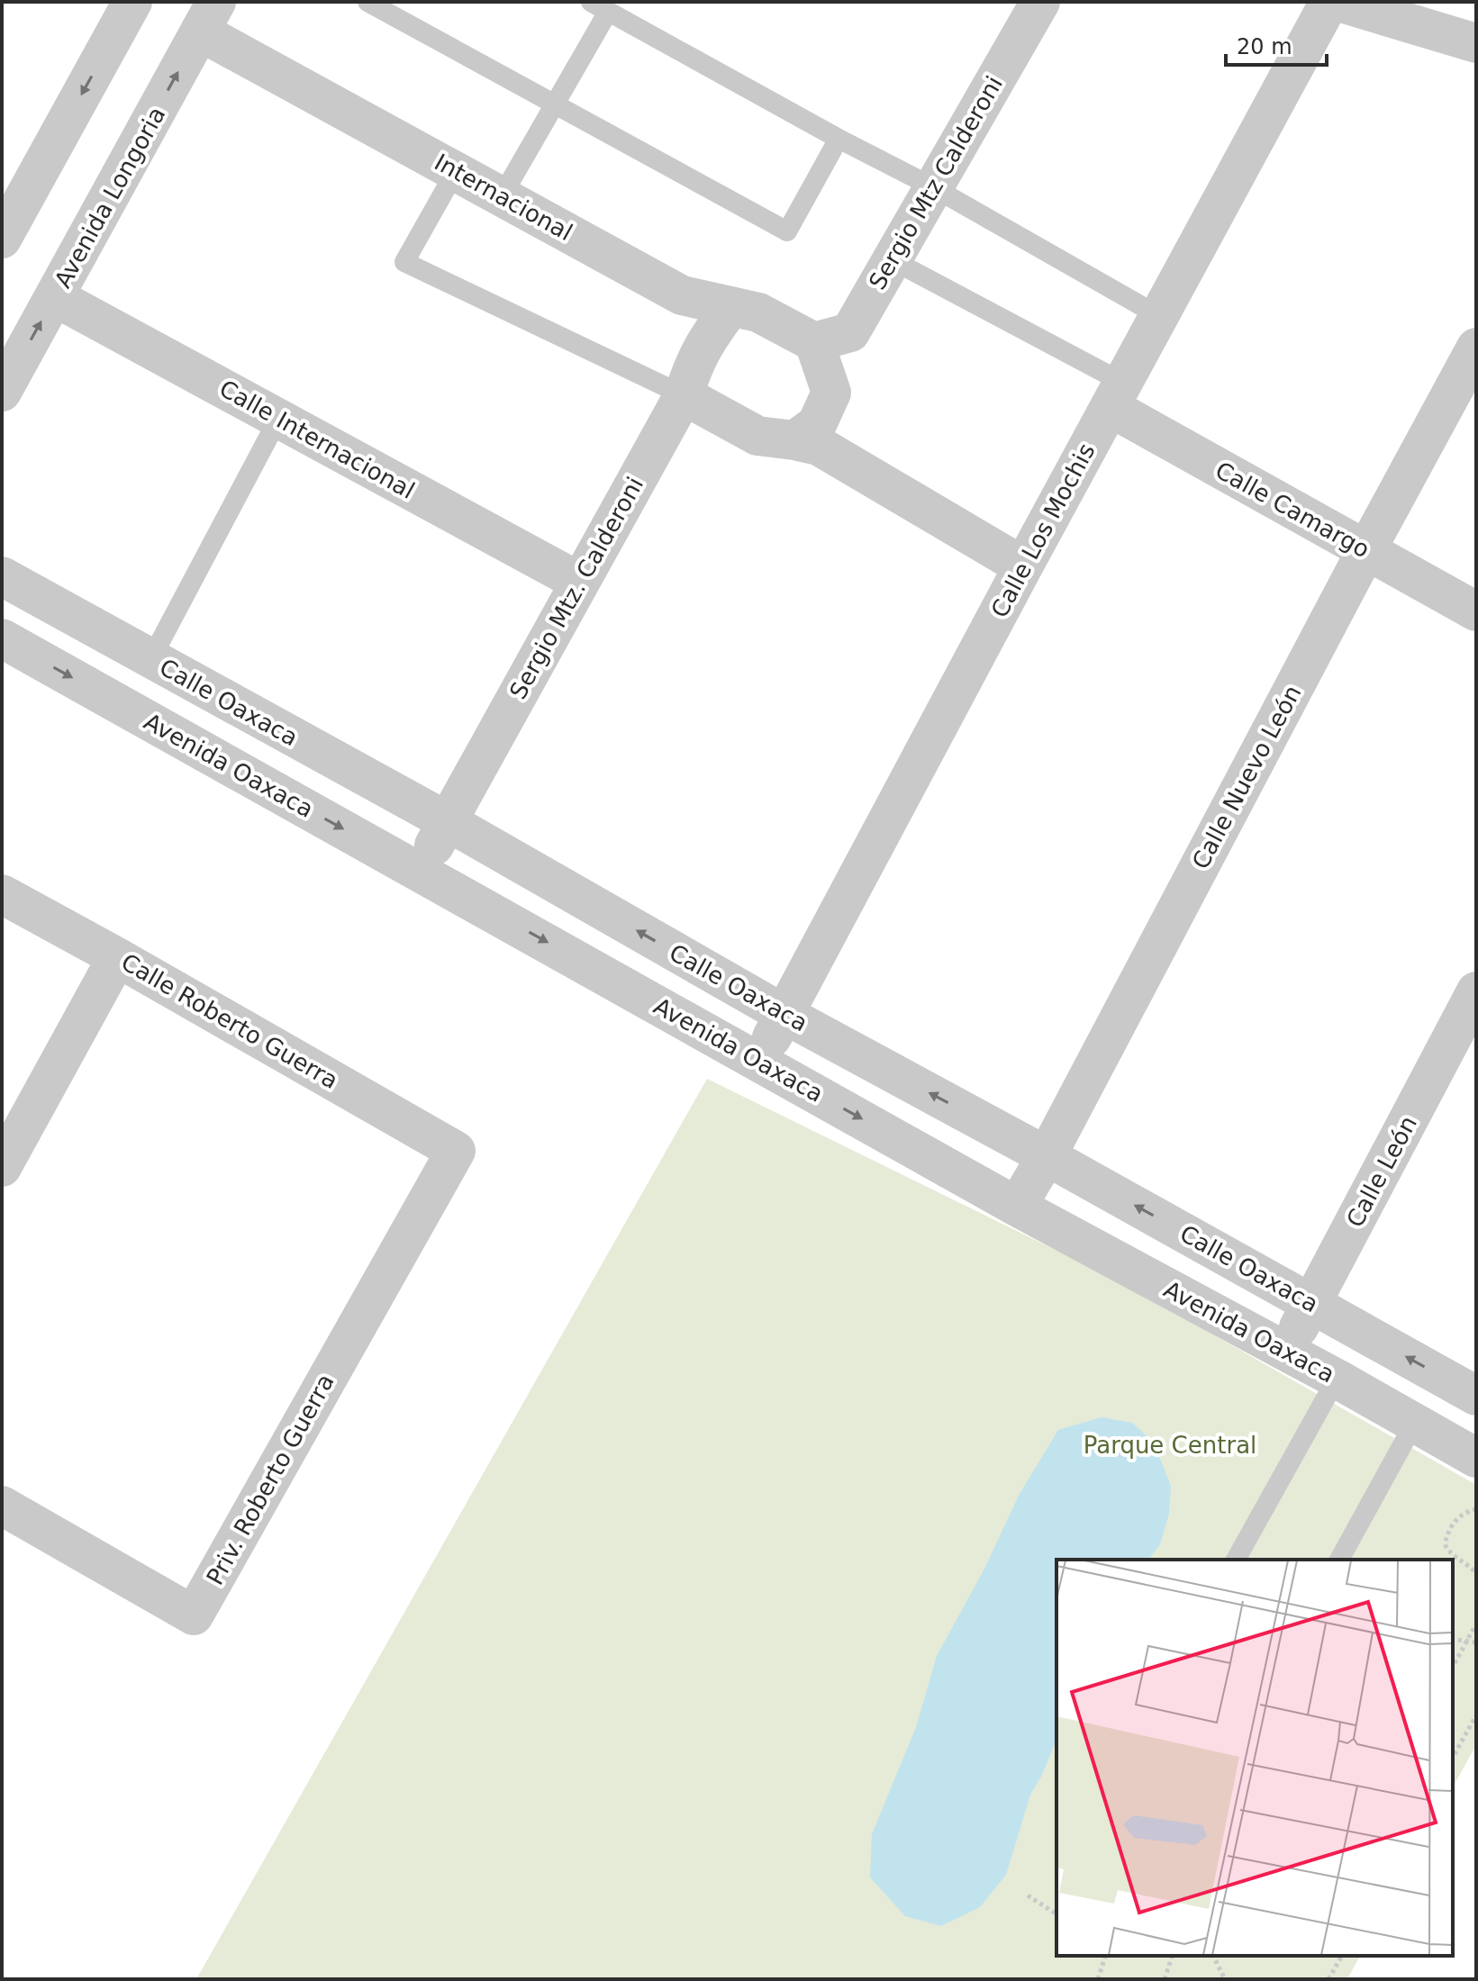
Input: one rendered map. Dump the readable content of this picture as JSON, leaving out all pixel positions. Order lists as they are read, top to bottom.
{
  "streets": {
    "street": [
      "Sergio Mtz Calderoni",
      "Avenida Longoria",
      "Internacional",
      "Calle Internacional",
      "Calle Camargo",
      "Calle Los Mochis",
      "Sergio Mtz. Calderoni",
      "Calle Oaxaca",
      "Avenida Oaxaca",
      "Calle Nuevo León",
      "Calle Roberto Guerra",
      "Calle León",
      "Priv. Roberto Guerra"
    ]
  },
  "crossings": [
    ["Sergio Mtz Calderoni", "Internacional"],
    ["Sergio Mtz Calderoni", "Sergio Mtz. Calderoni"],
    ["Avenida Longoria", "Internacional"],
    ["Avenida Longoria", "Calle Internacional"],
    ["Internacional", "Sergio Mtz. Calderoni"],
    ["Calle Internacional", "Sergio Mtz. Calderoni"],
    ["Calle Camargo", "Calle Los Mochis"],
    ["Calle Camargo", "Calle Nuevo León"],
    ["Calle Los Mochis", "Calle Oaxaca"],
    ["Calle Los Mochis", "Avenida Oaxaca"],
    ["Sergio Mtz. Calderoni", "Calle Oaxaca"],
    ["Sergio Mtz. Calderoni", "Avenida Oaxaca"],
    ["Calle Oaxaca", "Calle Nuevo León"],
    ["Calle Oaxaca", "Calle León"],
    ["Avenida Oaxaca", "Calle Nuevo León"],
    ["Avenida Oaxaca", "Calle León"],
    ["Calle Roberto Guerra", "Priv. Roberto Guerra"]
  ],
  "one_way": ["Calle Oaxaca", "Avenida Oaxaca"],
  "parks": ["Parque Central"],
  "scale_bar": "20 m"
}
